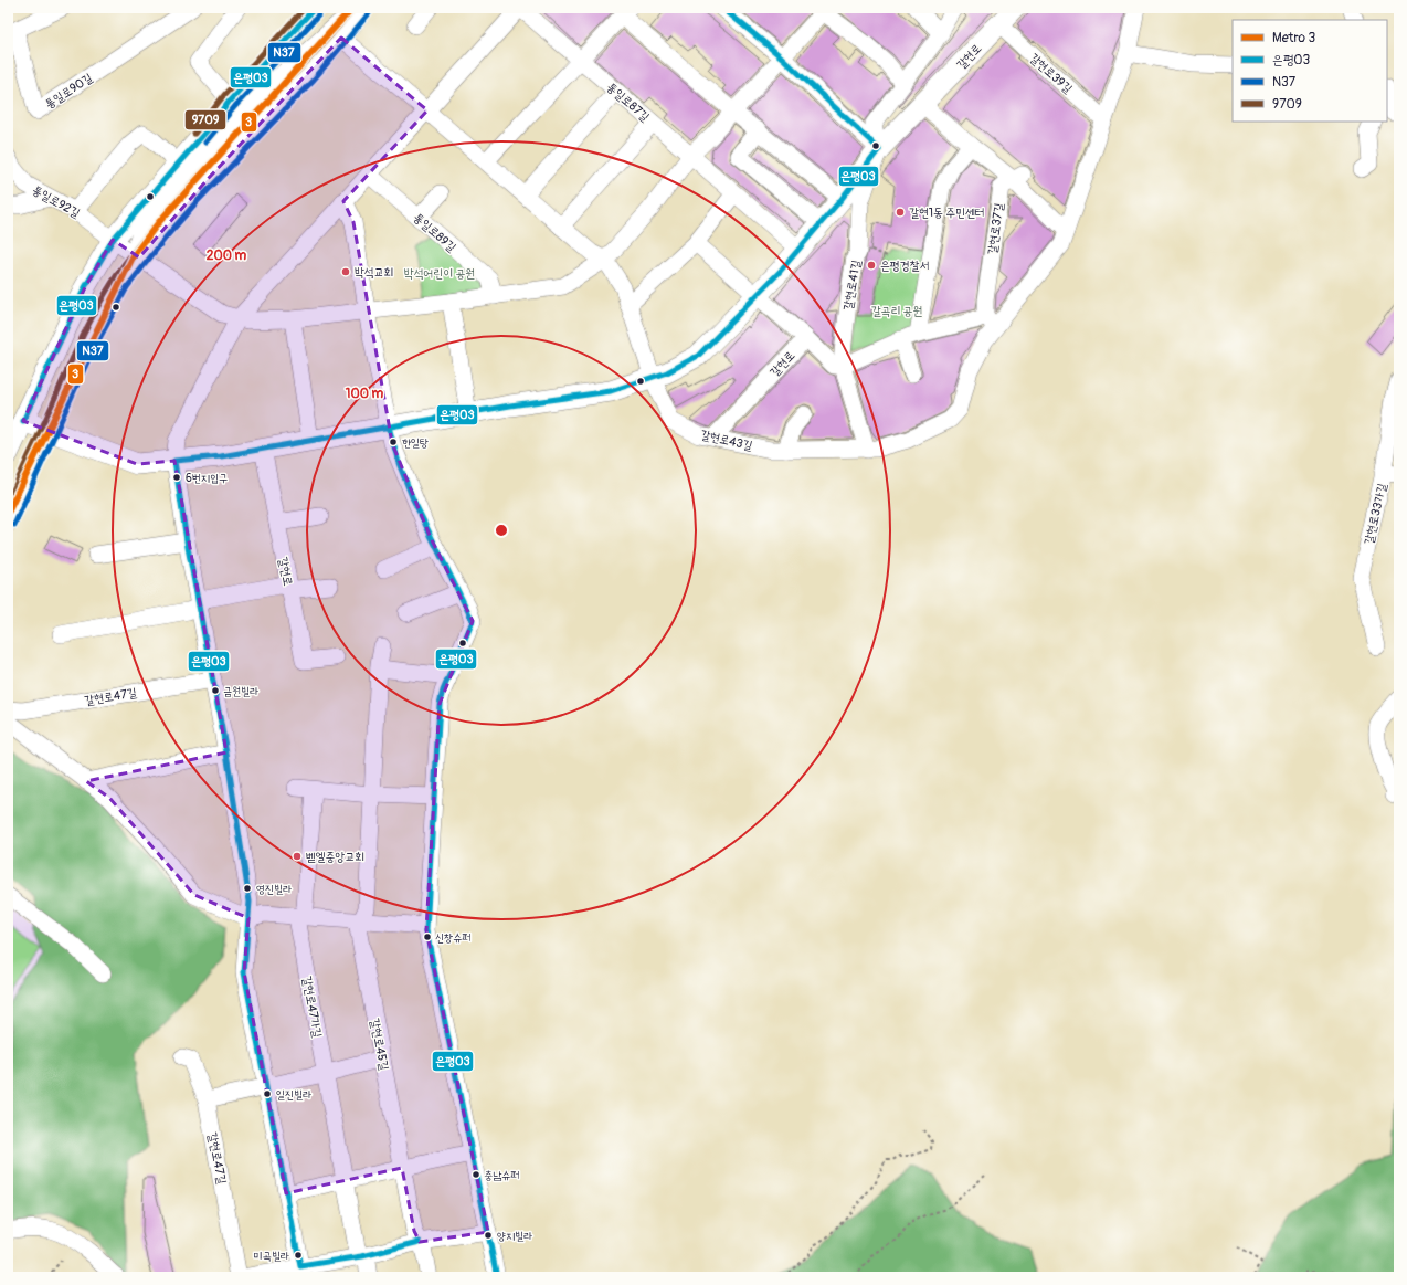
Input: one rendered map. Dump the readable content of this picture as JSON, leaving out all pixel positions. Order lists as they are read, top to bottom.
{
  "streets": {
    "main road": ["갈현로"],
    "street": [
      "갈현로39길",
      "통일로90길",
      "통일로87길",
      "통일로92길",
      "갈현로37길",
      "통일로89길",
      "갈현로41길",
      "갈현로43길",
      "갈현로33가길",
      "갈현로47길",
      "갈현로47가길",
      "갈현로45길"
    ]
  },
  "crossings": [
    ["갈현로", "갈현로39길"],
    ["갈현로", "갈현로41길"],
    ["갈현로", "갈현로43길"],
    ["갈현로41길", "갈현로43길"]
  ],
  "parks": ["박석어린이 공원", "갈곡리 공원"],
  "places": [
    "갈현1동 주민센터",
    "은평경찰서",
    "박석교회",
    "한일탕",
    "6번지입구",
    "금원빌라",
    "벧엘중앙교회",
    "영진빌라",
    "신창슈퍼",
    "일진빌라",
    "충남슈퍼",
    "양지빌라",
    "미곡빌라"
  ],
  "lines": [
    "metro line 3",
    "transit line 은평03",
    "transit line 9709",
    "transit line N37"
  ],
  "legend": [
    "Metro 3",
    "은평03",
    "N37",
    "9709"
  ],
  "rings": ["200 m", "100 m"]
}
